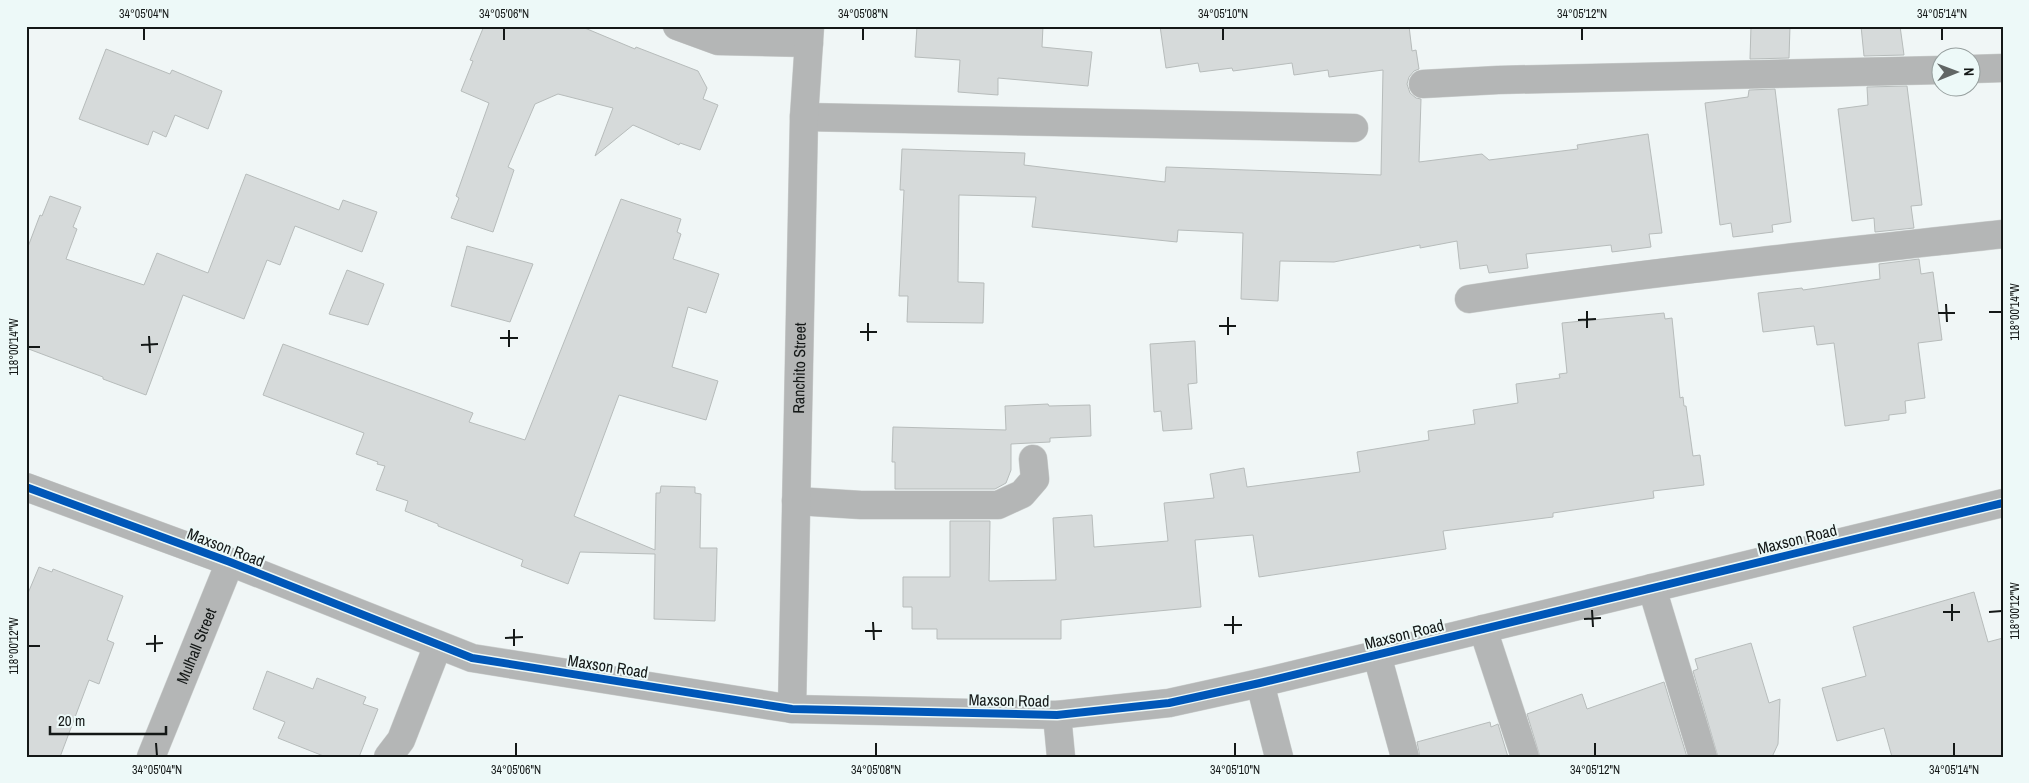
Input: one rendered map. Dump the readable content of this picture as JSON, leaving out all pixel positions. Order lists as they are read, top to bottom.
{
  "streets": {
    "street": ["Ranchito Street", "Maxson Road", "Mulhall Street"]
  },
  "crossings": [
    ["Ranchito Street", "Maxson Road"],
    ["Maxson Road", "Mulhall Street"]
  ],
  "scale_bar": "20 m",
  "north": "right",
  "coordinates": [
    "34°05'04\"N",
    "34°05'06\"N",
    "34°05'08\"N",
    "34°05'10\"N",
    "34°05'12\"N",
    "34°05'14\"N",
    "118°00'14\"W",
    "118°00'12\"W"
  ]
}
